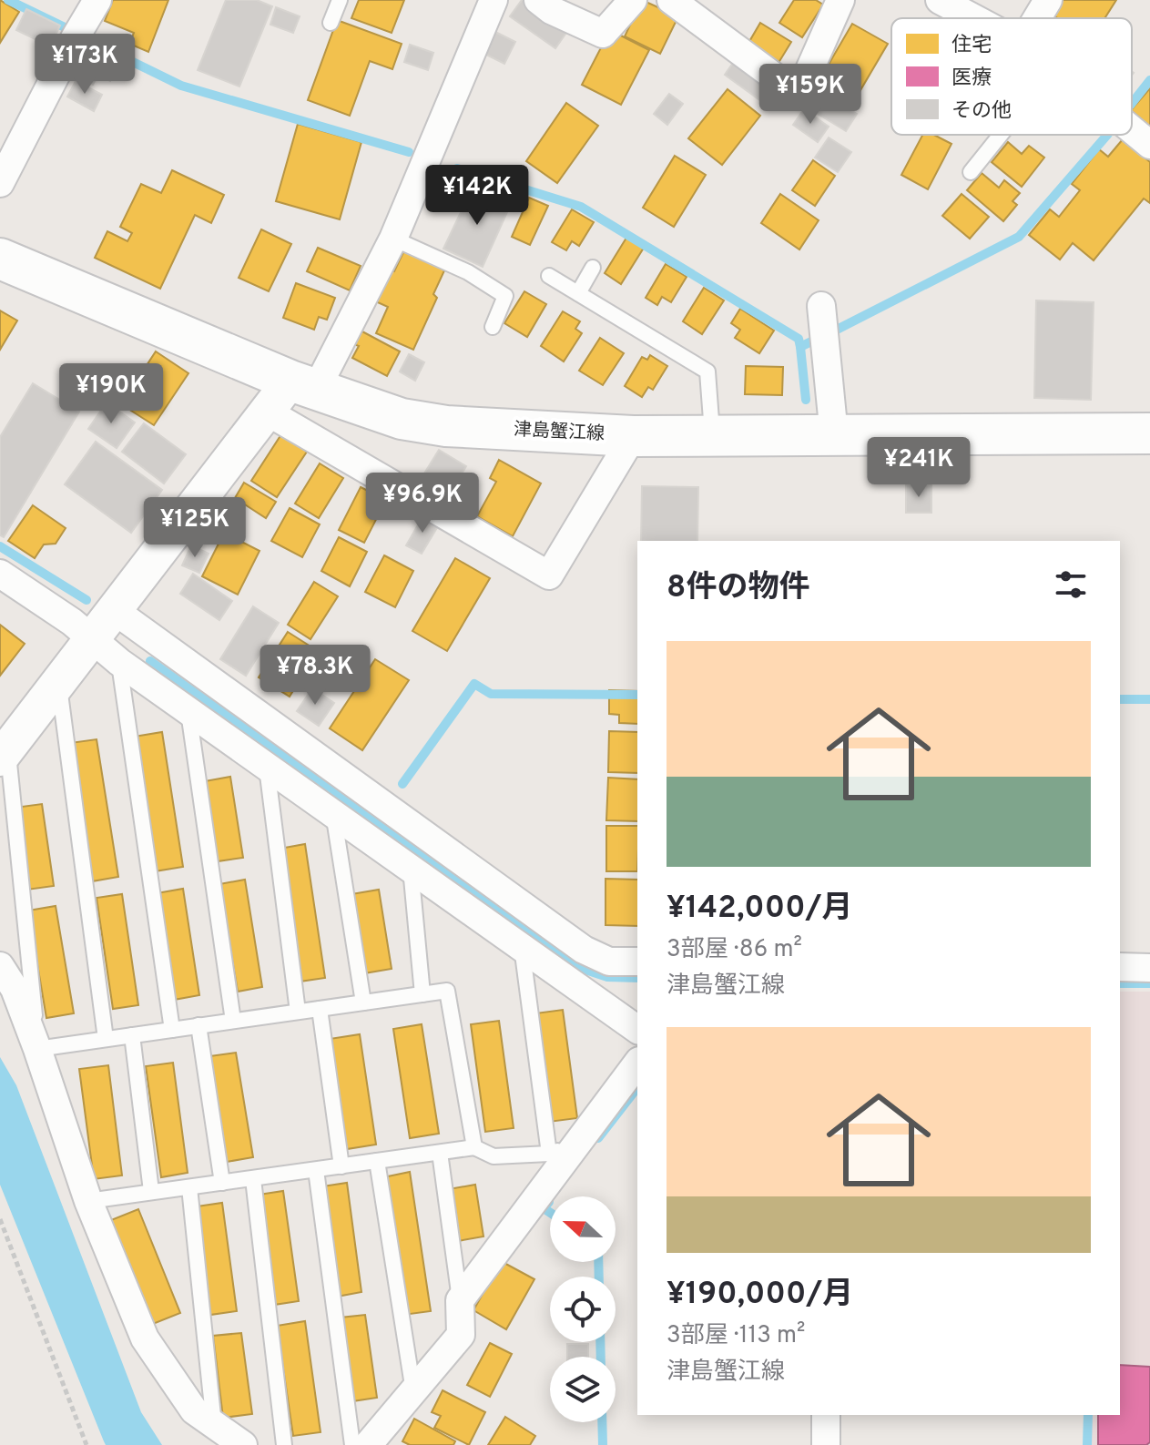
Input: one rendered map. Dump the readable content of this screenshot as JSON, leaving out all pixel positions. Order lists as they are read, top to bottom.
{
  "streets": {
    "main road": ["津島蟹江線"]
  },
  "legend": ["住宅", "医療", "その他"],
  "north": "left",
  "page": {
    "price": [
      "¥173K",
      "¥159K",
      "¥142K",
      "¥190K",
      "¥241K",
      "¥96.9K",
      "¥125K",
      "¥78.3K"
    ],
    "heading": "8件の物件",
    "list": [
      {
        "name": "¥142,000/月",
        "note": "3部屋 · 86 m² · 津島蟹江線"
      },
      {
        "name": "¥190,000/月",
        "note": "3部屋 · 113 m² · 津島蟹江線"
      }
    ]
  }
}
